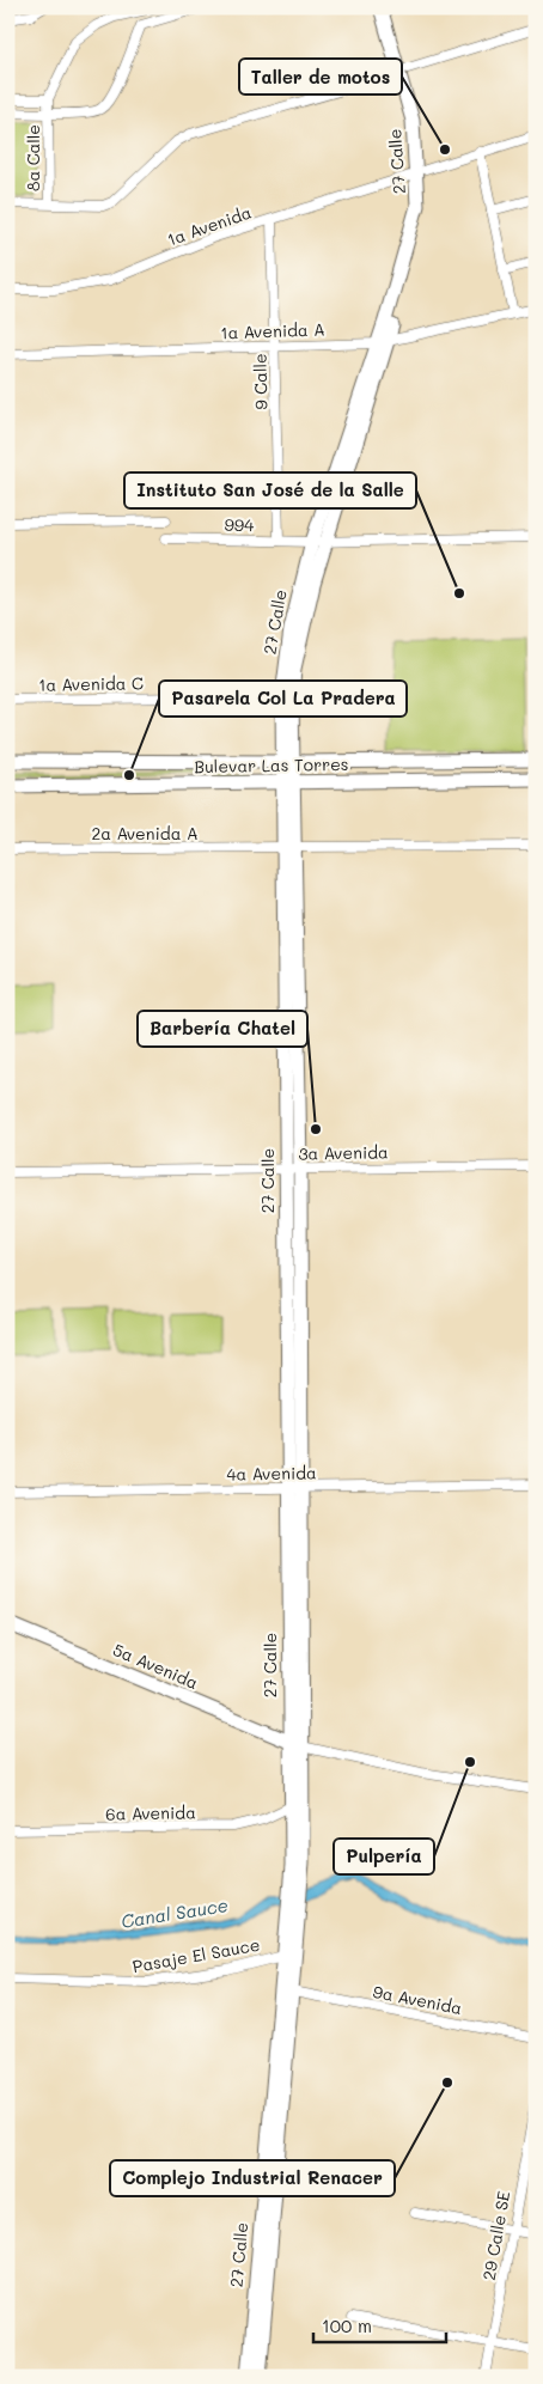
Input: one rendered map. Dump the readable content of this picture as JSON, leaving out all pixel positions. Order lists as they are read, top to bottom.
{
  "streets": {
    "main road": ["27 Calle", "Bulevar Las Torres", "5a Avenida"],
    "street": [
      "8a Calle",
      "1a Avenida",
      "1a Avenida A",
      "9 Calle",
      "994",
      "1a Avenida C",
      "2a Avenida A",
      "3a Avenida",
      "4a Avenida",
      "6a Avenida",
      "Pasaje El Sauce",
      "9a Avenida",
      "29 Calle SE"
    ]
  },
  "crossings": [
    ["27 Calle", "1a Avenida"],
    ["27 Calle", "1a Avenida A"],
    ["27 Calle", "994"],
    ["27 Calle", "1a Avenida C"],
    ["27 Calle", "Bulevar Las Torres"],
    ["27 Calle", "2a Avenida A"],
    ["27 Calle", "3a Avenida"],
    ["27 Calle", "4a Avenida"],
    ["27 Calle", "5a Avenida"],
    ["27 Calle", "6a Avenida"],
    ["27 Calle", "Pasaje El Sauce"],
    ["27 Calle", "9a Avenida"],
    ["1a Avenida", "9 Calle"],
    ["1a Avenida A", "9 Calle"],
    ["9 Calle", "994"]
  ],
  "water": ["Canal Sauce"],
  "places": [
    "Taller de motos",
    "Instituto San José de la Salle",
    "Pasarela Col La Pradera",
    "Barbería Chatel",
    "Pulpería",
    "Complejo Industrial Renacer"
  ],
  "scale_bar": "100 m"
}
